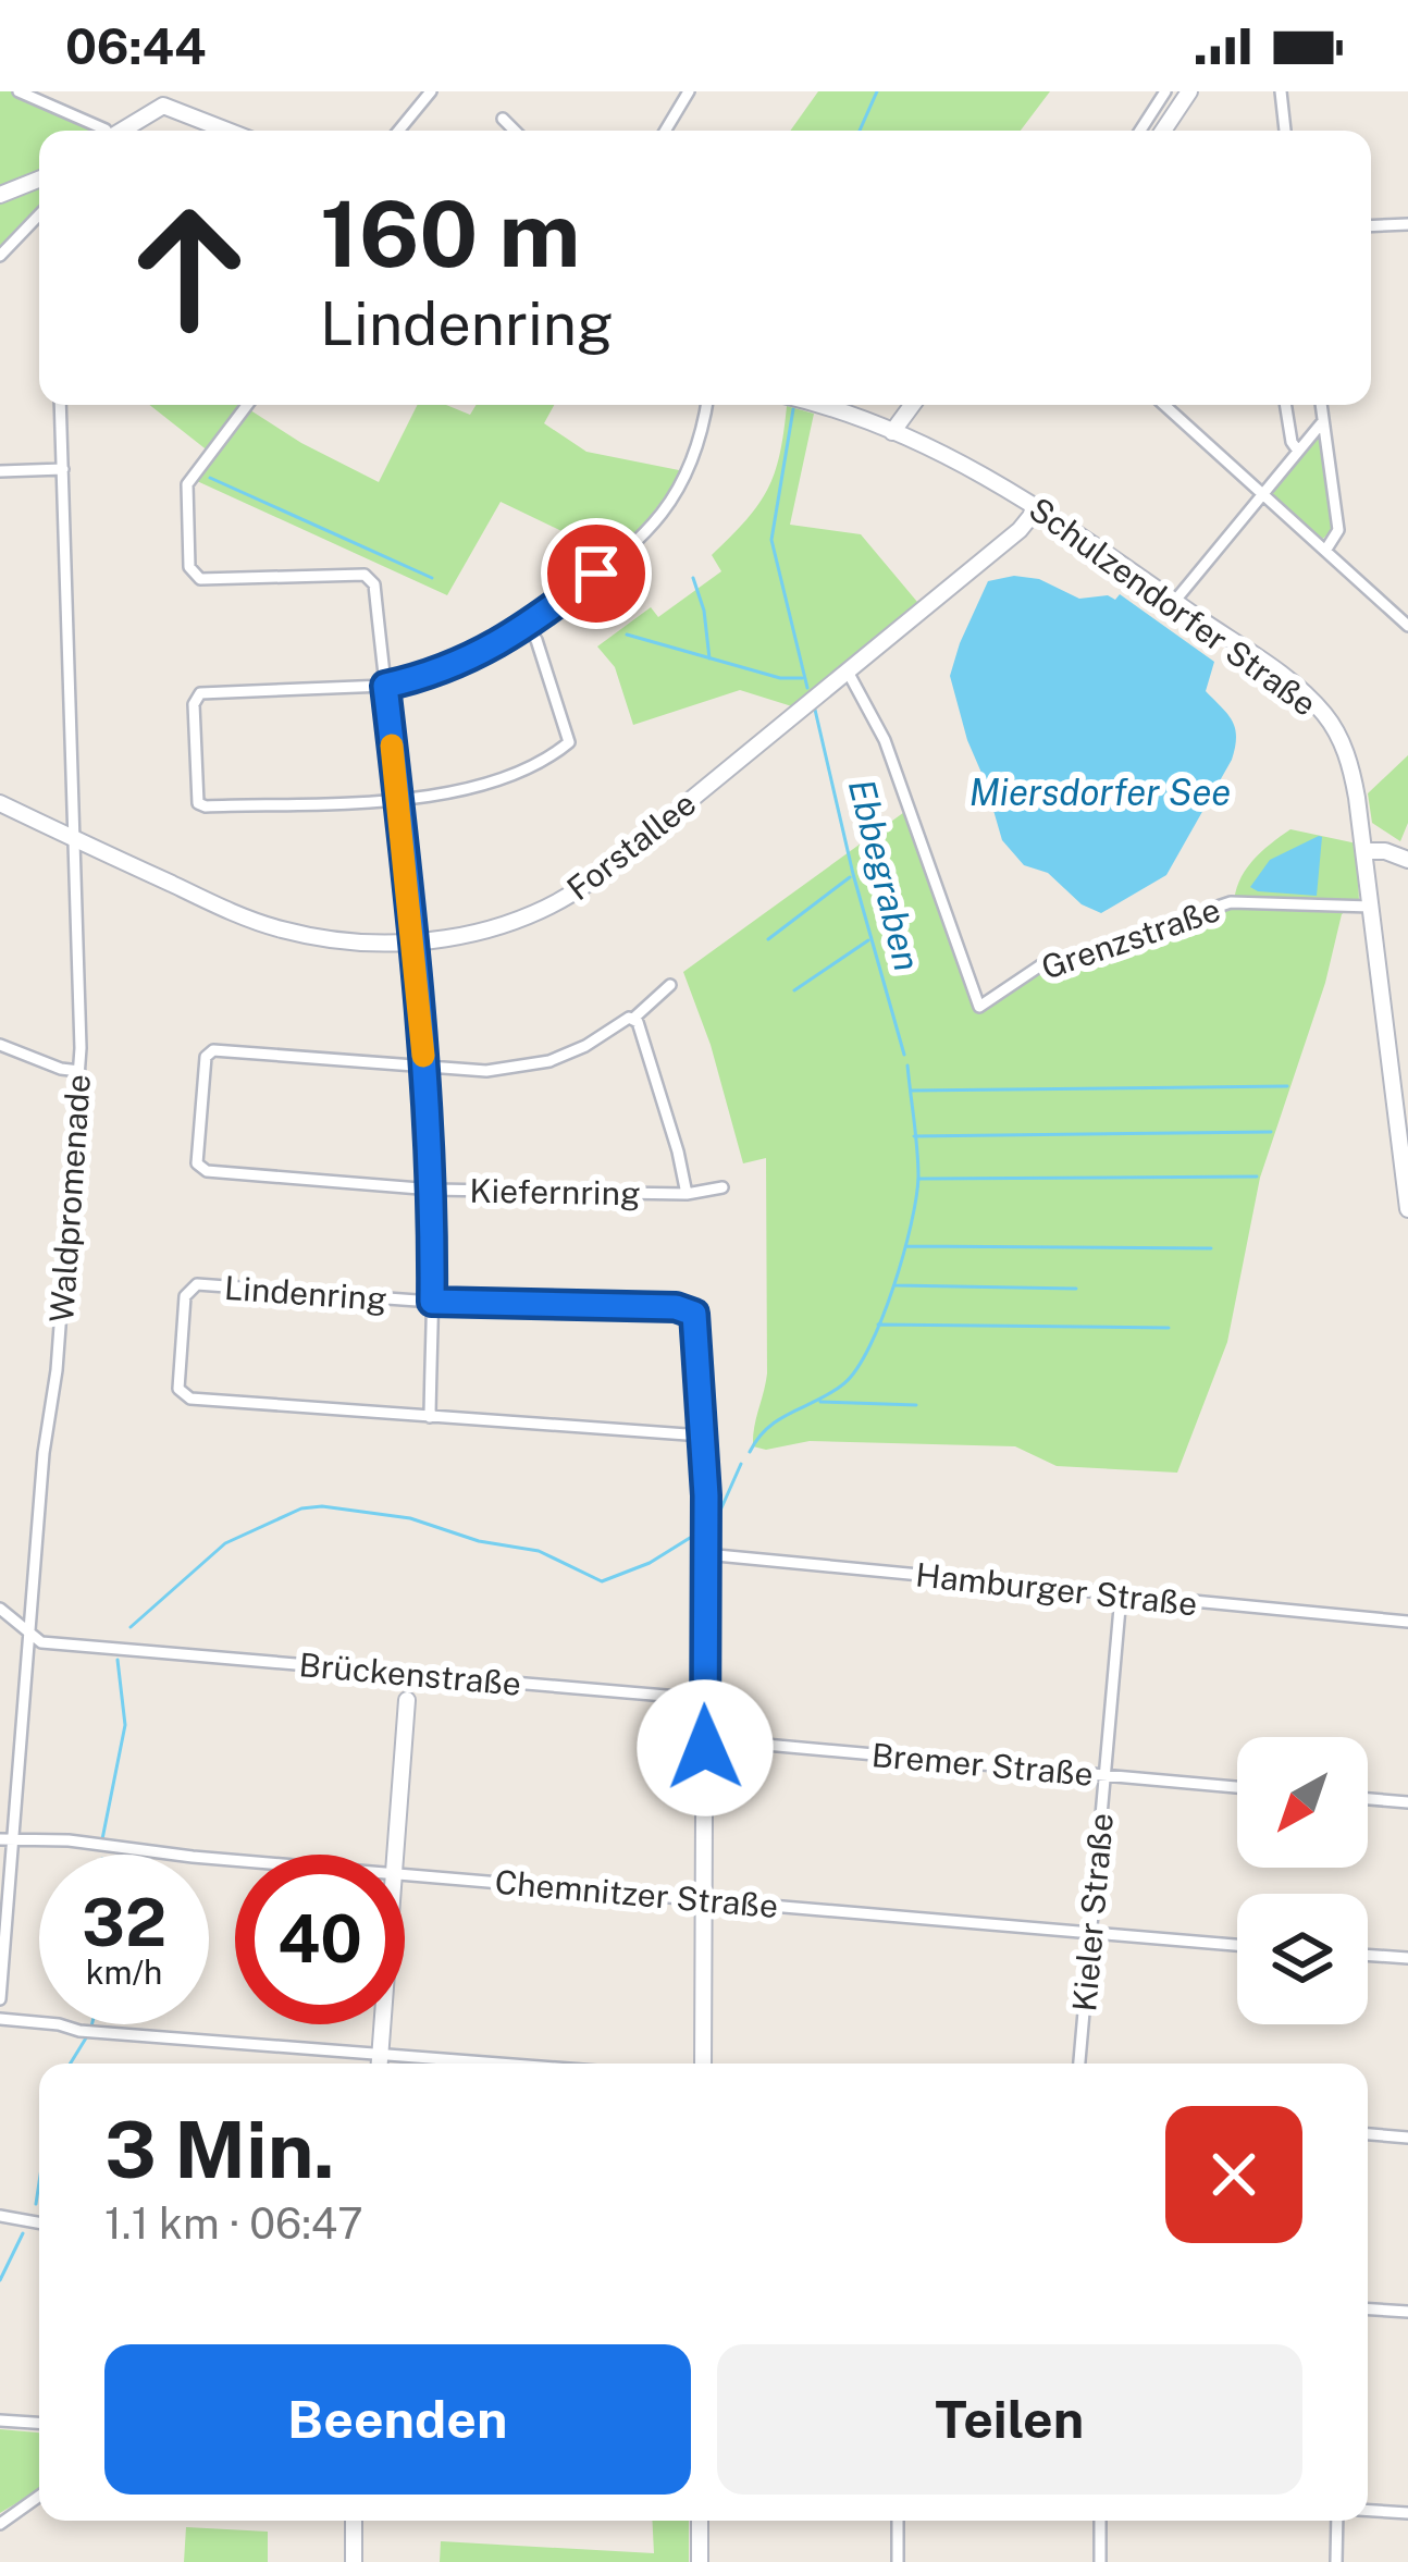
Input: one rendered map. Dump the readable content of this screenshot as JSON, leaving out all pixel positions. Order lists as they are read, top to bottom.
{
  "streets": {
    "street": [
      "Schulzendorfer Straße",
      "Forstallee",
      "Grenzstraße",
      "Kiefernring",
      "Waldpromenade",
      "Lindenring",
      "Hamburger Straße",
      "Brückenstraße",
      "Bremer Straße",
      "Chemnitzer Straße",
      "Kieler Straße"
    ]
  },
  "crossings": [
    ["Schulzendorfer Straße", "Forstallee"],
    ["Schulzendorfer Straße", "Grenzstraße"],
    ["Forstallee", "Grenzstraße"],
    ["Forstallee", "Waldpromenade"],
    ["Waldpromenade", "Brückenstraße"],
    ["Waldpromenade", "Chemnitzer Straße"],
    ["Lindenring", "Hamburger Straße"],
    ["Hamburger Straße", "Kieler Straße"],
    ["Bremer Straße", "Kieler Straße"],
    ["Chemnitzer Straße", "Kieler Straße"]
  ],
  "water": ["Miersdorfer See", "Ebbegraben"],
  "north": "bottom left",
  "page": {
    "status": "06:44",
    "turn": ["160 m", "Lindenring"],
    "speed": "32 km/h",
    "limit": "40",
    "heading": ["3 Min.", "1.1 km · 06:47"],
    "buttons": ["Beenden", "Teilen"]
  }
}
